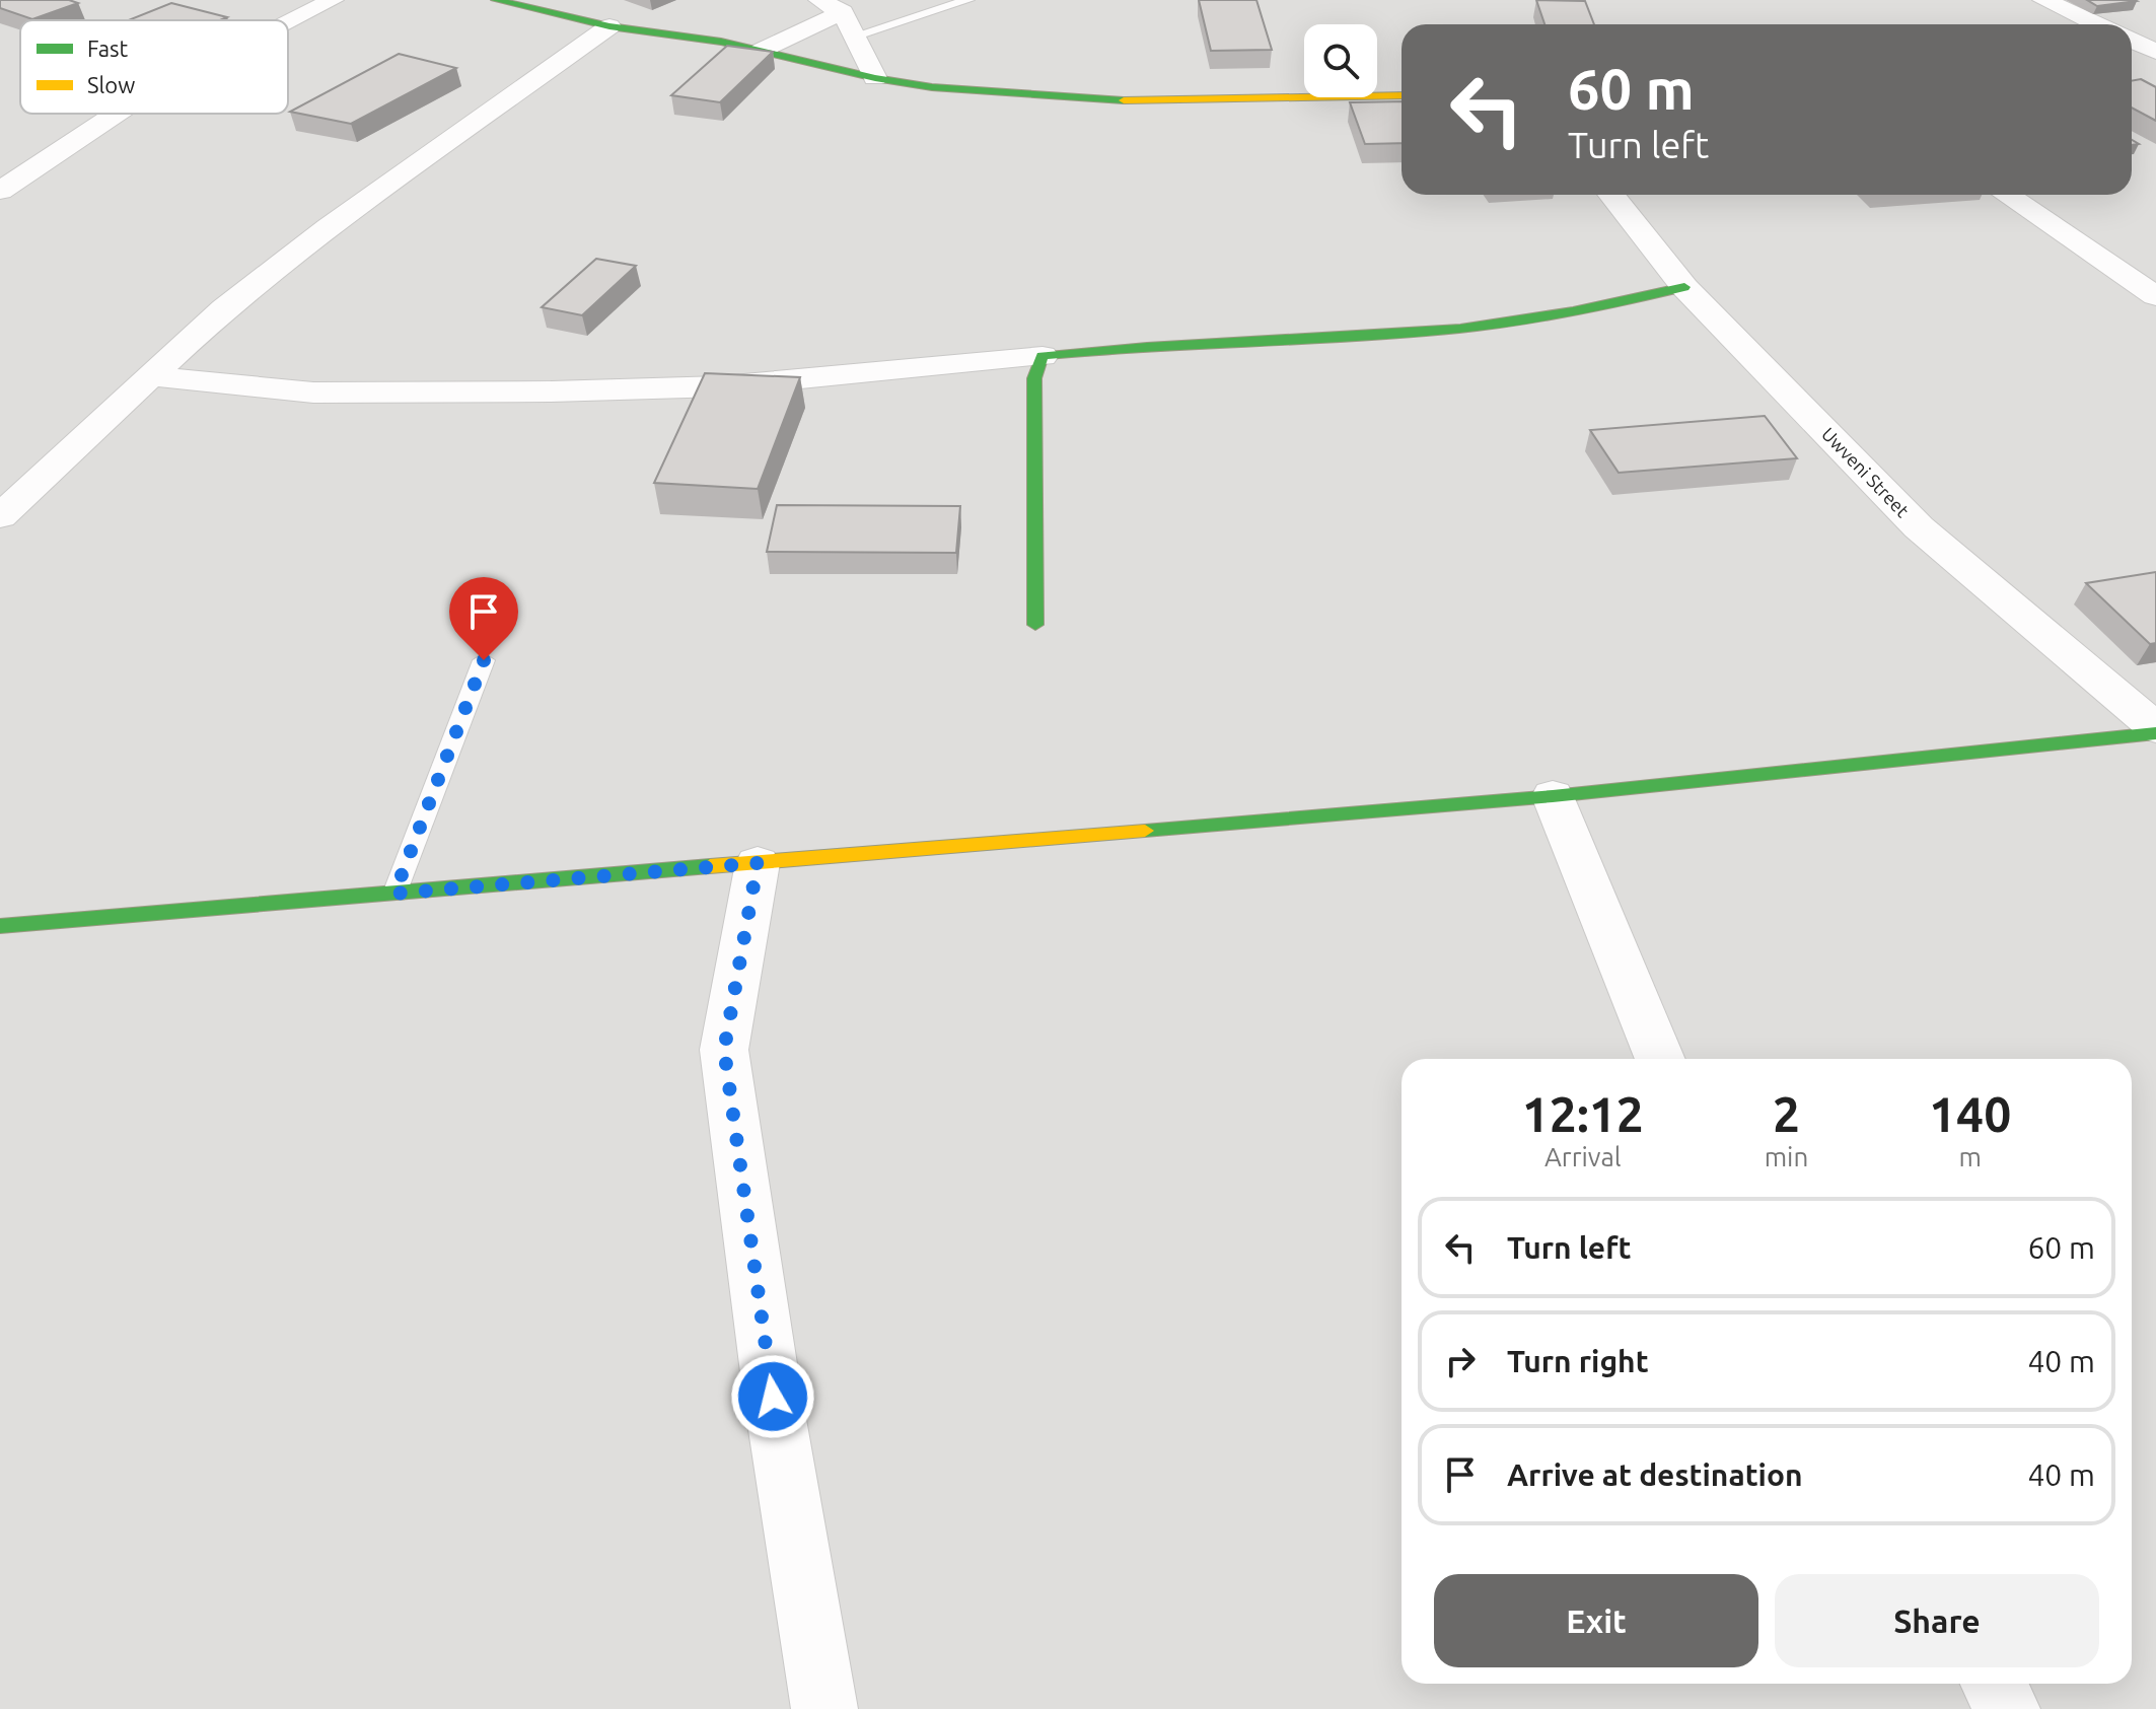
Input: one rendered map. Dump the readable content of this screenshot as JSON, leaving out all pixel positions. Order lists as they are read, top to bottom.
{
  "streets": {
    "street": ["Uwveni Street"]
  },
  "legend": ["Fast", "Slow"],
  "page": {
    "turn": ["60 m", "Turn left"],
    "eta": [
      "12:12",
      "Arrival",
      "2",
      "min",
      "140",
      "m"
    ],
    "list": [
      {
        "name": "Turn left",
        "value": "60 m"
      },
      {
        "name": "Turn right",
        "value": "40 m"
      },
      {
        "name": "Arrive at destination",
        "value": "40 m"
      }
    ],
    "buttons": ["Exit", "Share"]
  }
}
